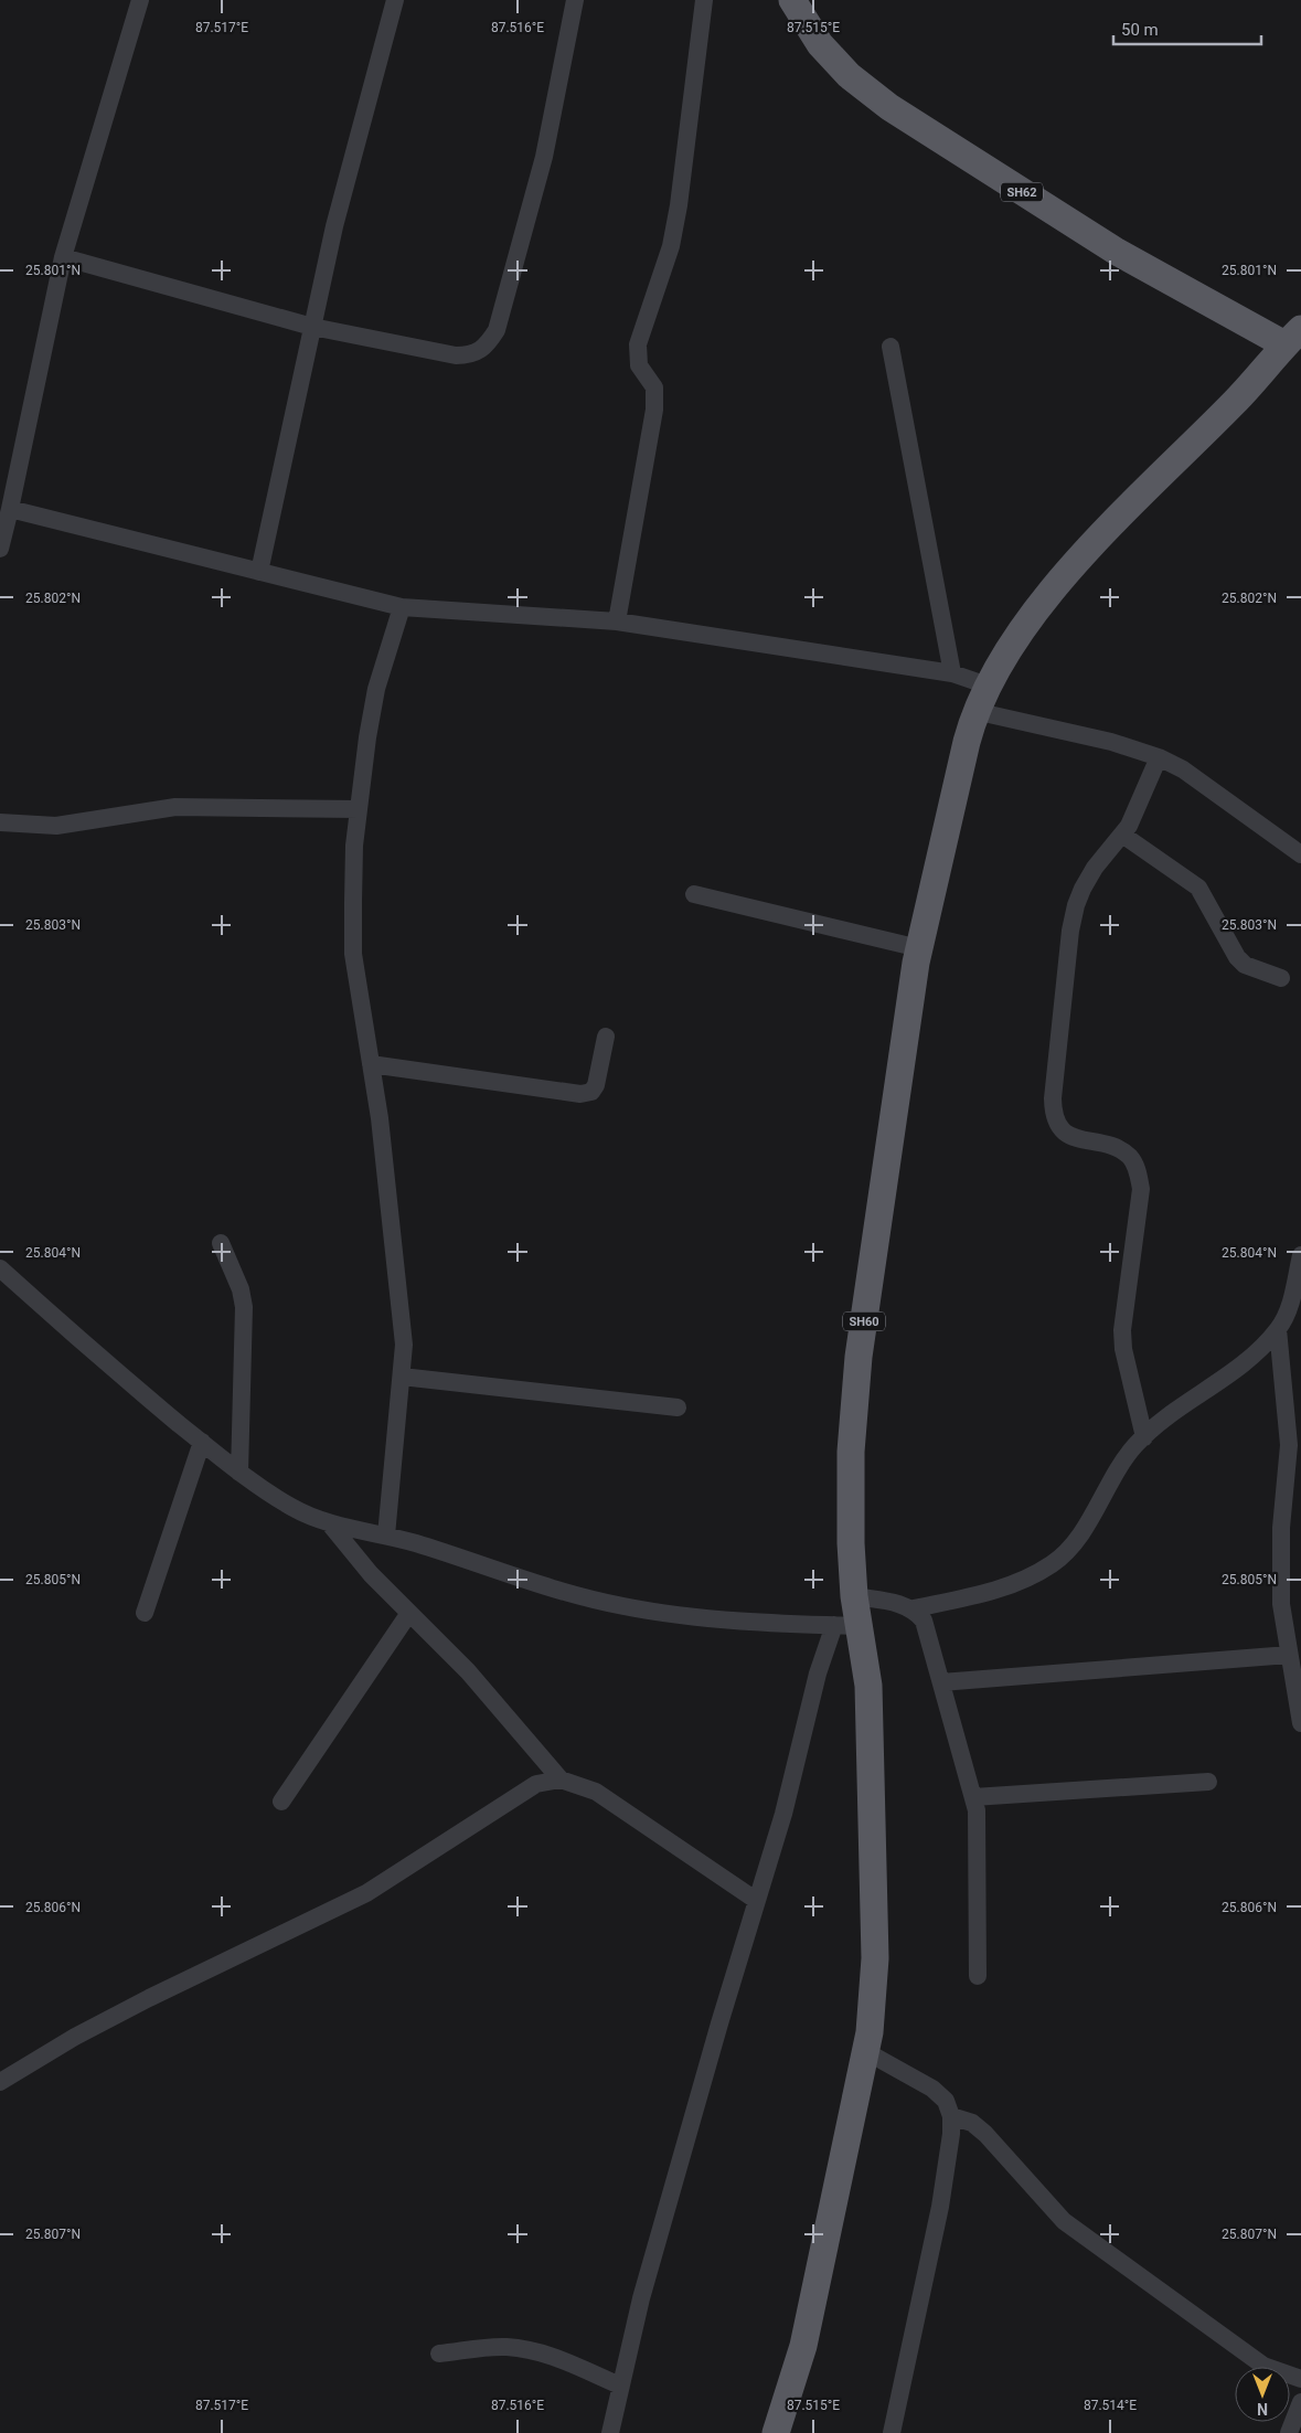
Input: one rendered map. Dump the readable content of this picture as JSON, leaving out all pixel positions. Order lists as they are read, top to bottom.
{
  "streets": {
    "main road": ["SH62", "SH60"]
  },
  "crossings": [
    ["SH62", "SH60"]
  ],
  "scale_bar": "50 m",
  "north": "bottom",
  "coordinates": [
    "87.517°E",
    "87.516°E",
    "87.515°E",
    "25.801°N",
    "25.802°N",
    "25.803°N",
    "25.804°N",
    "25.805°N",
    "25.806°N",
    "25.807°N",
    "87.514°E"
  ]
}
